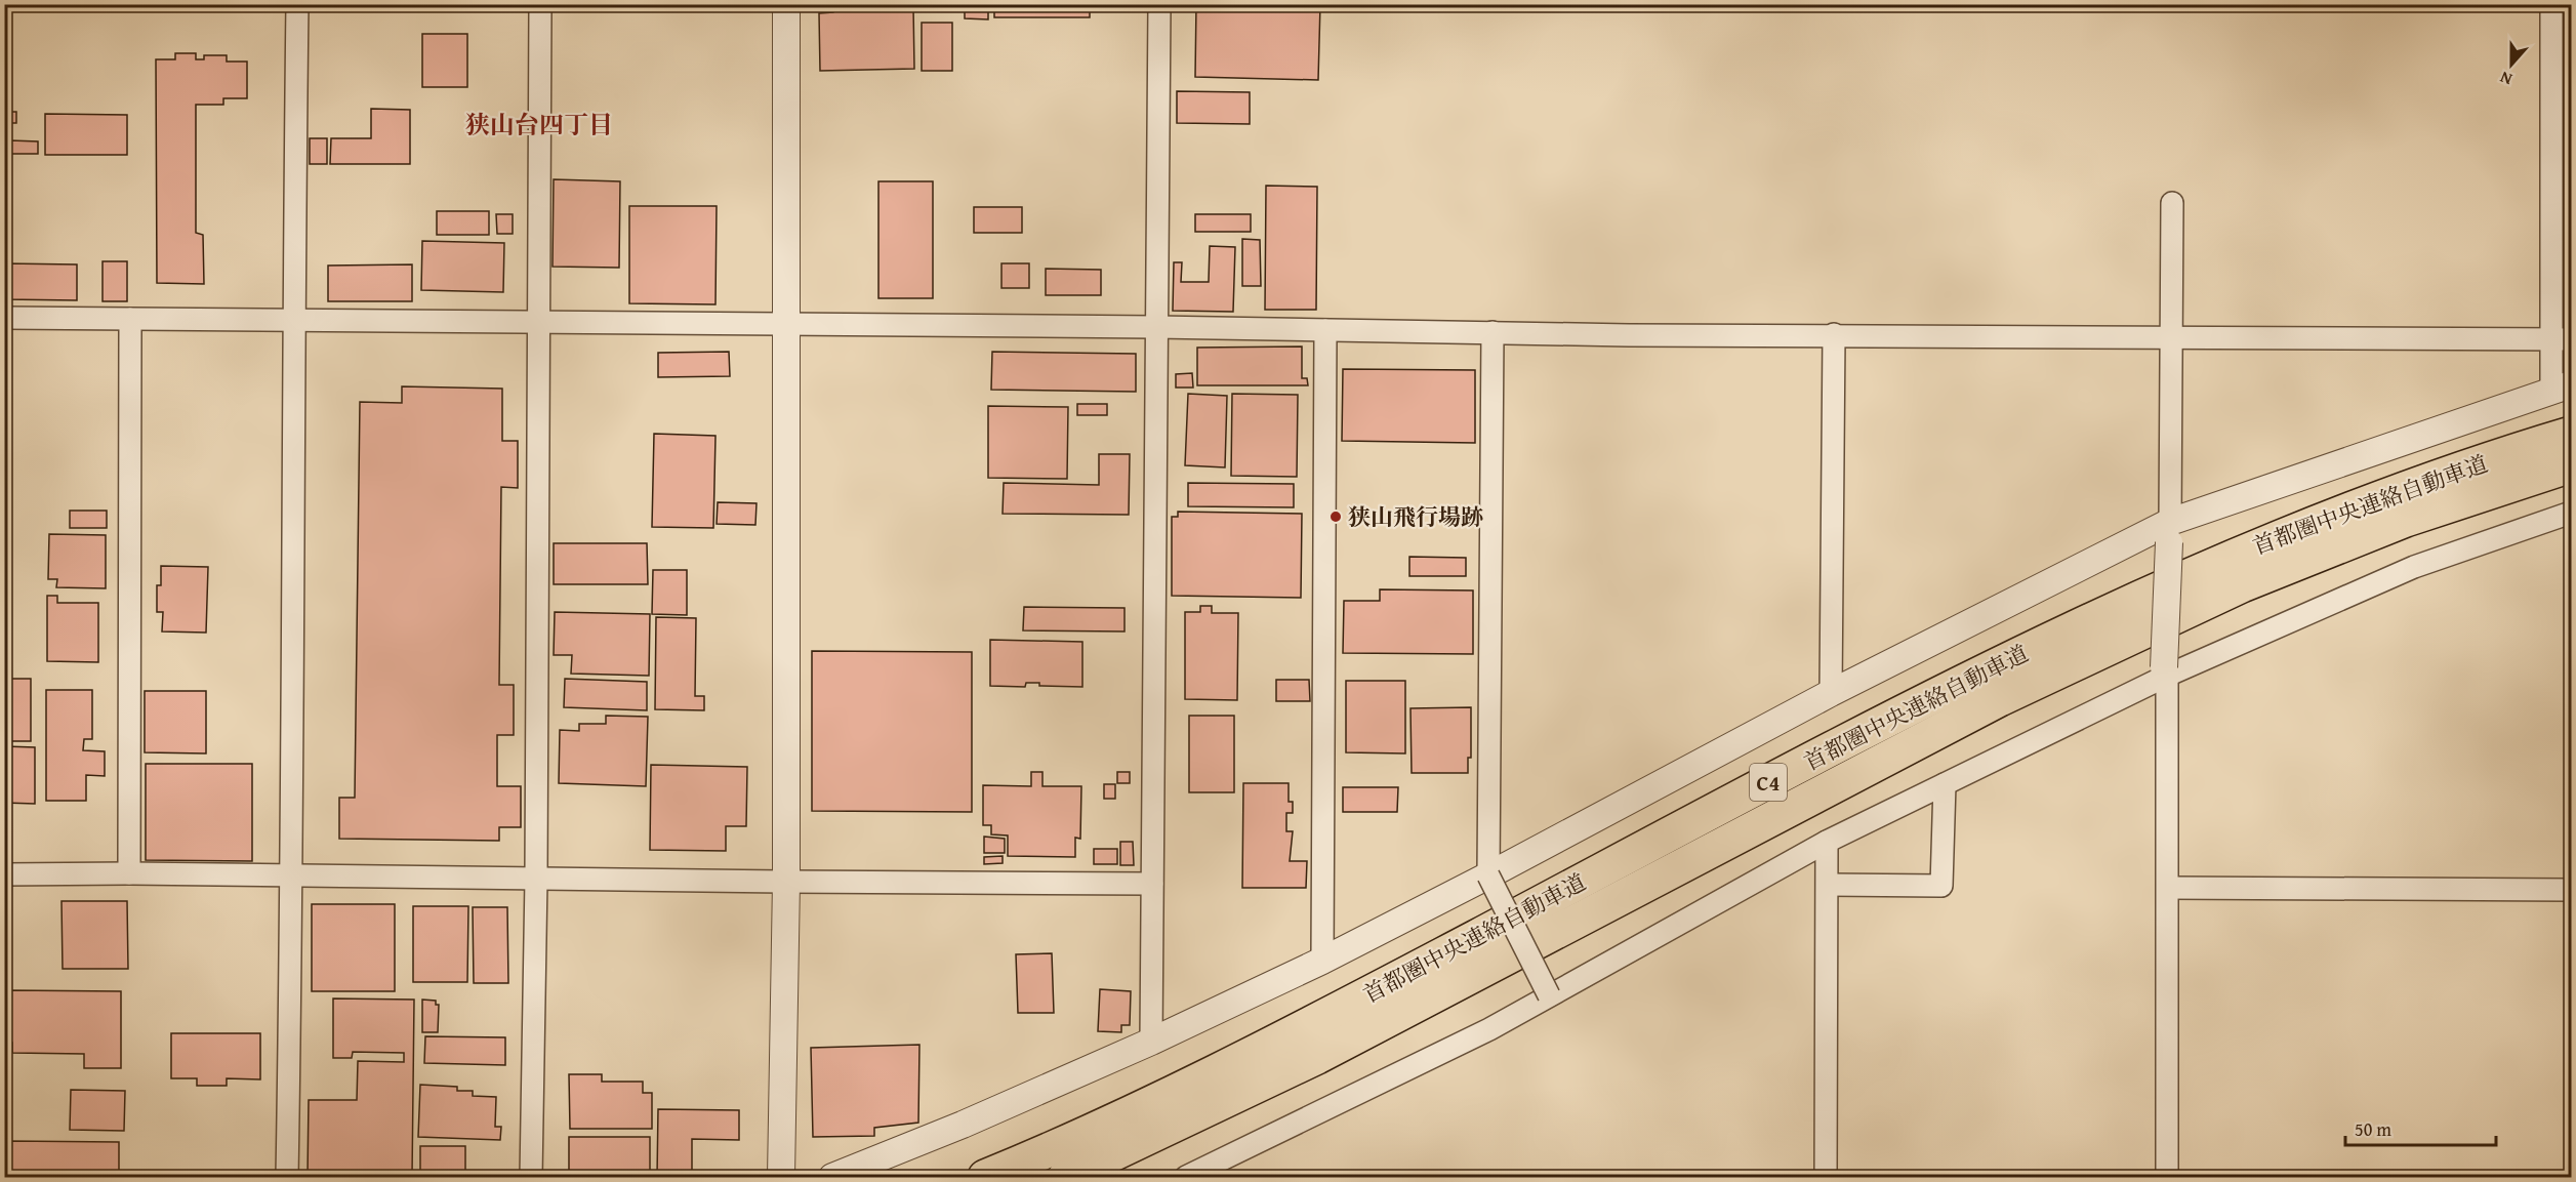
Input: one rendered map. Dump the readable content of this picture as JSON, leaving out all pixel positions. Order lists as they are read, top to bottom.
{
  "streets": {
    "highway": ["首都圏中央連絡自動車道", "C4"]
  },
  "districts": ["狭山台四丁目"],
  "places": ["狭山飛行場跡"],
  "scale_bar": "50 m",
  "north": "bottom"
}
